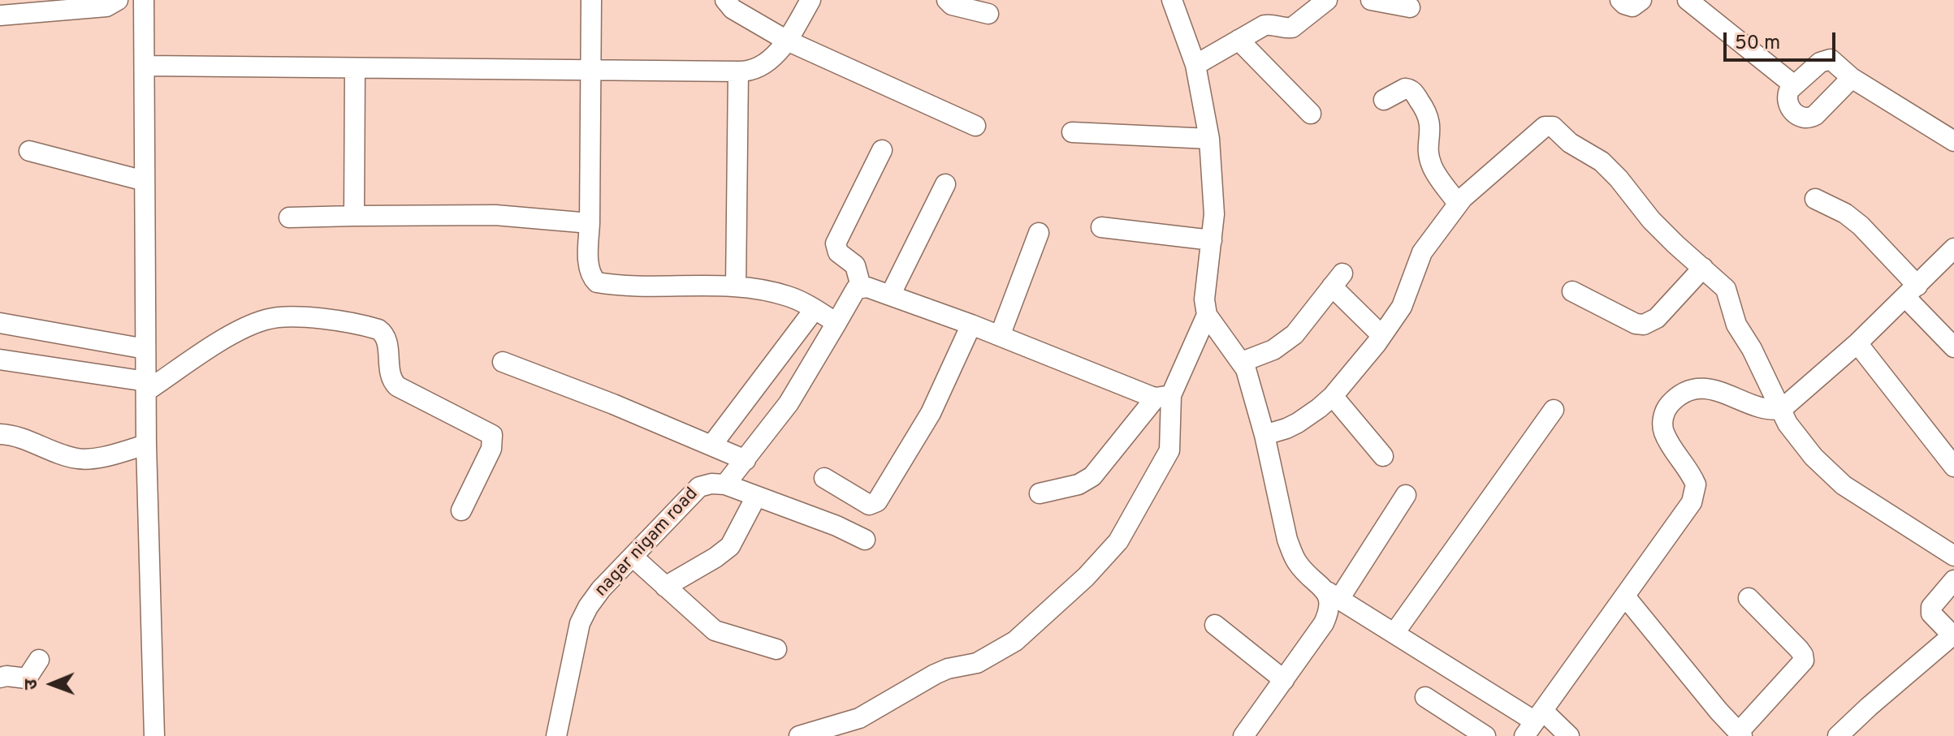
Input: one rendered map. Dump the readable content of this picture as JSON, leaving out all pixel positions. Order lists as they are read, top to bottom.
{
  "streets": {
    "street": ["nagar nigam road"]
  },
  "scale_bar": "50 m",
  "north": "left"
}
